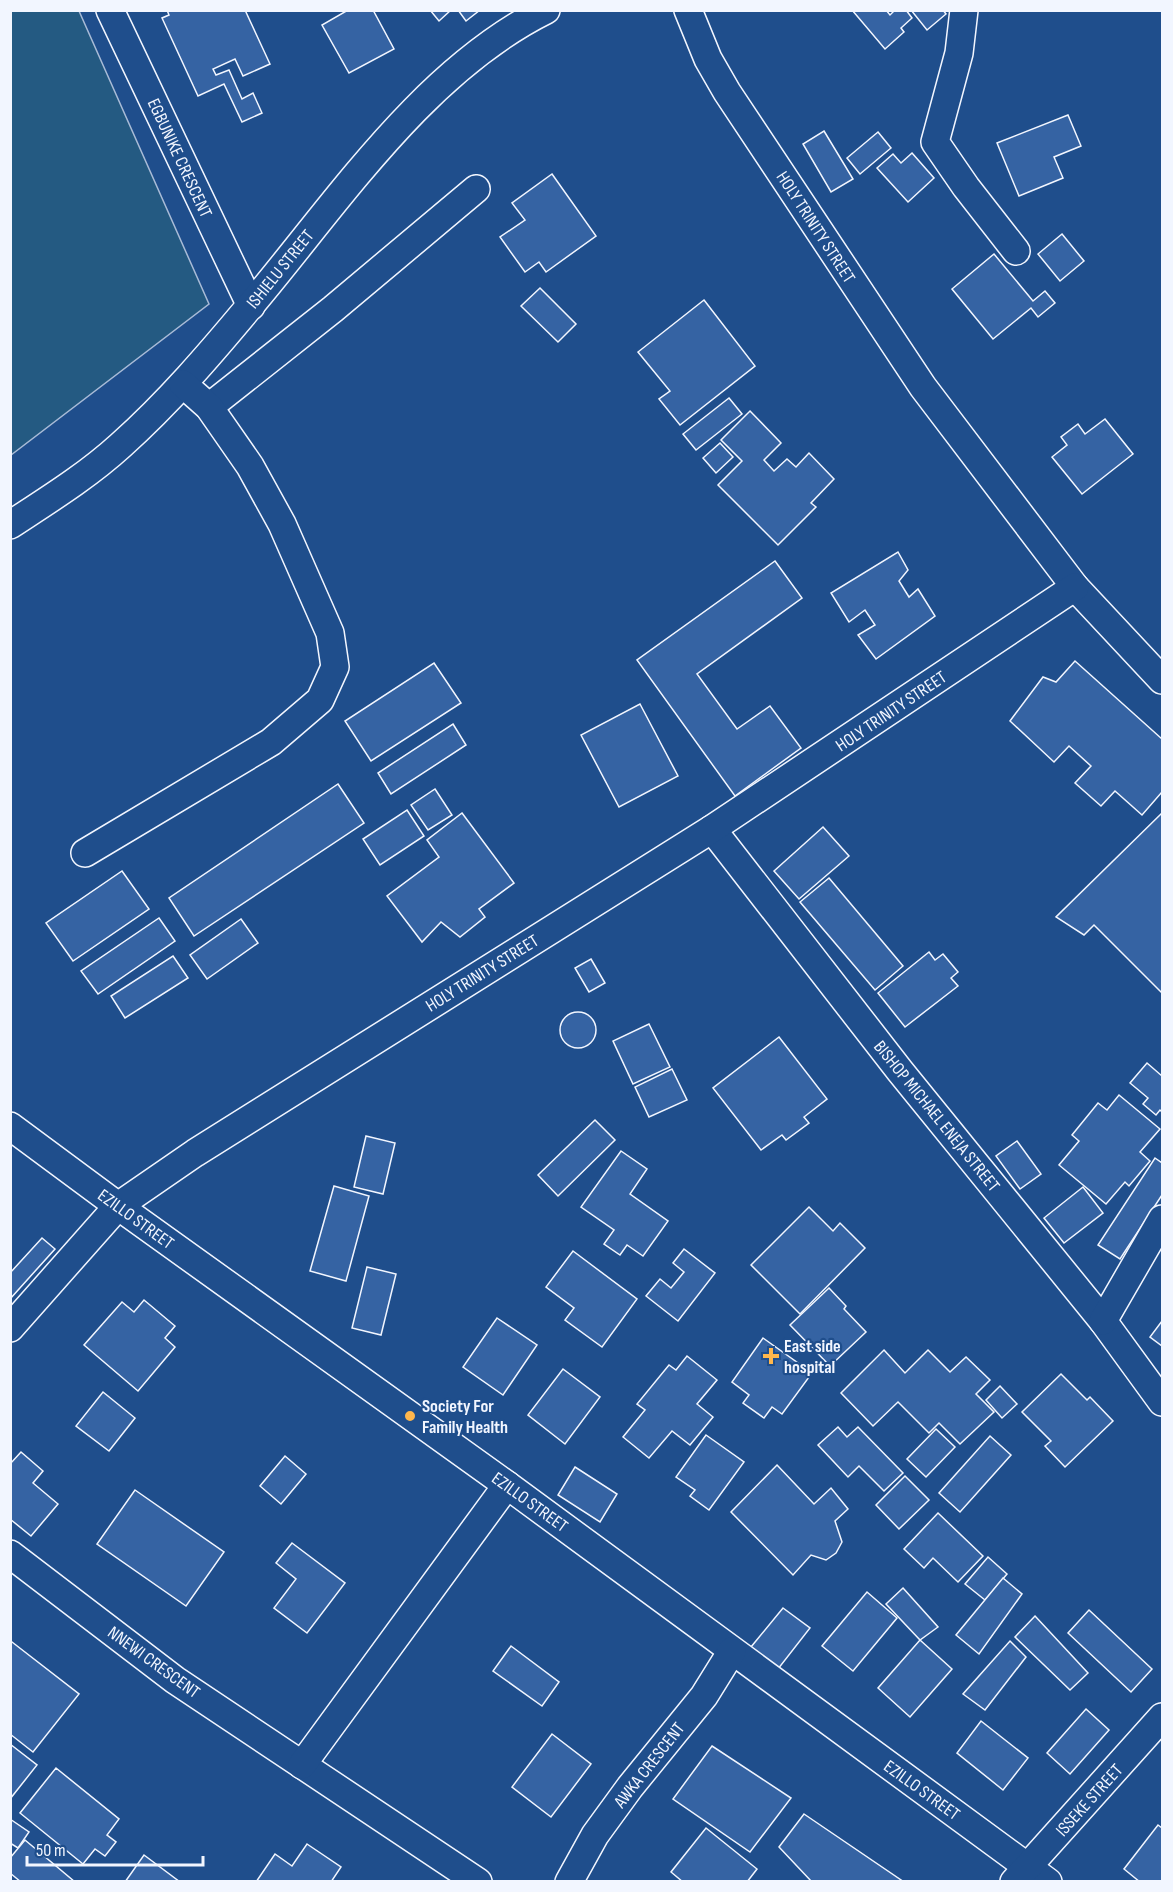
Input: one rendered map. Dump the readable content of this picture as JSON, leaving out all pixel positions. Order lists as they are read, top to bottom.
{
  "streets": {
    "street": [
      "EGBUNIKE CRESCENT",
      "HOLY TRINITY STREET",
      "ISHIELU STREET",
      "BISHOP MICHAEL ENEJA STREET",
      "EZILLO STREET",
      "NNEWI CRESCENT",
      "AWKA CRESCENT",
      "ISSEKE STREET"
    ]
  },
  "crossings": [
    ["EGBUNIKE CRESCENT", "ISHIELU STREET"],
    ["HOLY TRINITY STREET", "BISHOP MICHAEL ENEJA STREET"],
    ["HOLY TRINITY STREET", "EZILLO STREET"],
    ["EZILLO STREET", "AWKA CRESCENT"],
    ["EZILLO STREET", "ISSEKE STREET"]
  ],
  "places": {
    "health": ["East side hospital"],
    "other": ["Society For Family Health"]
  },
  "scale_bar": "50 m"
}
